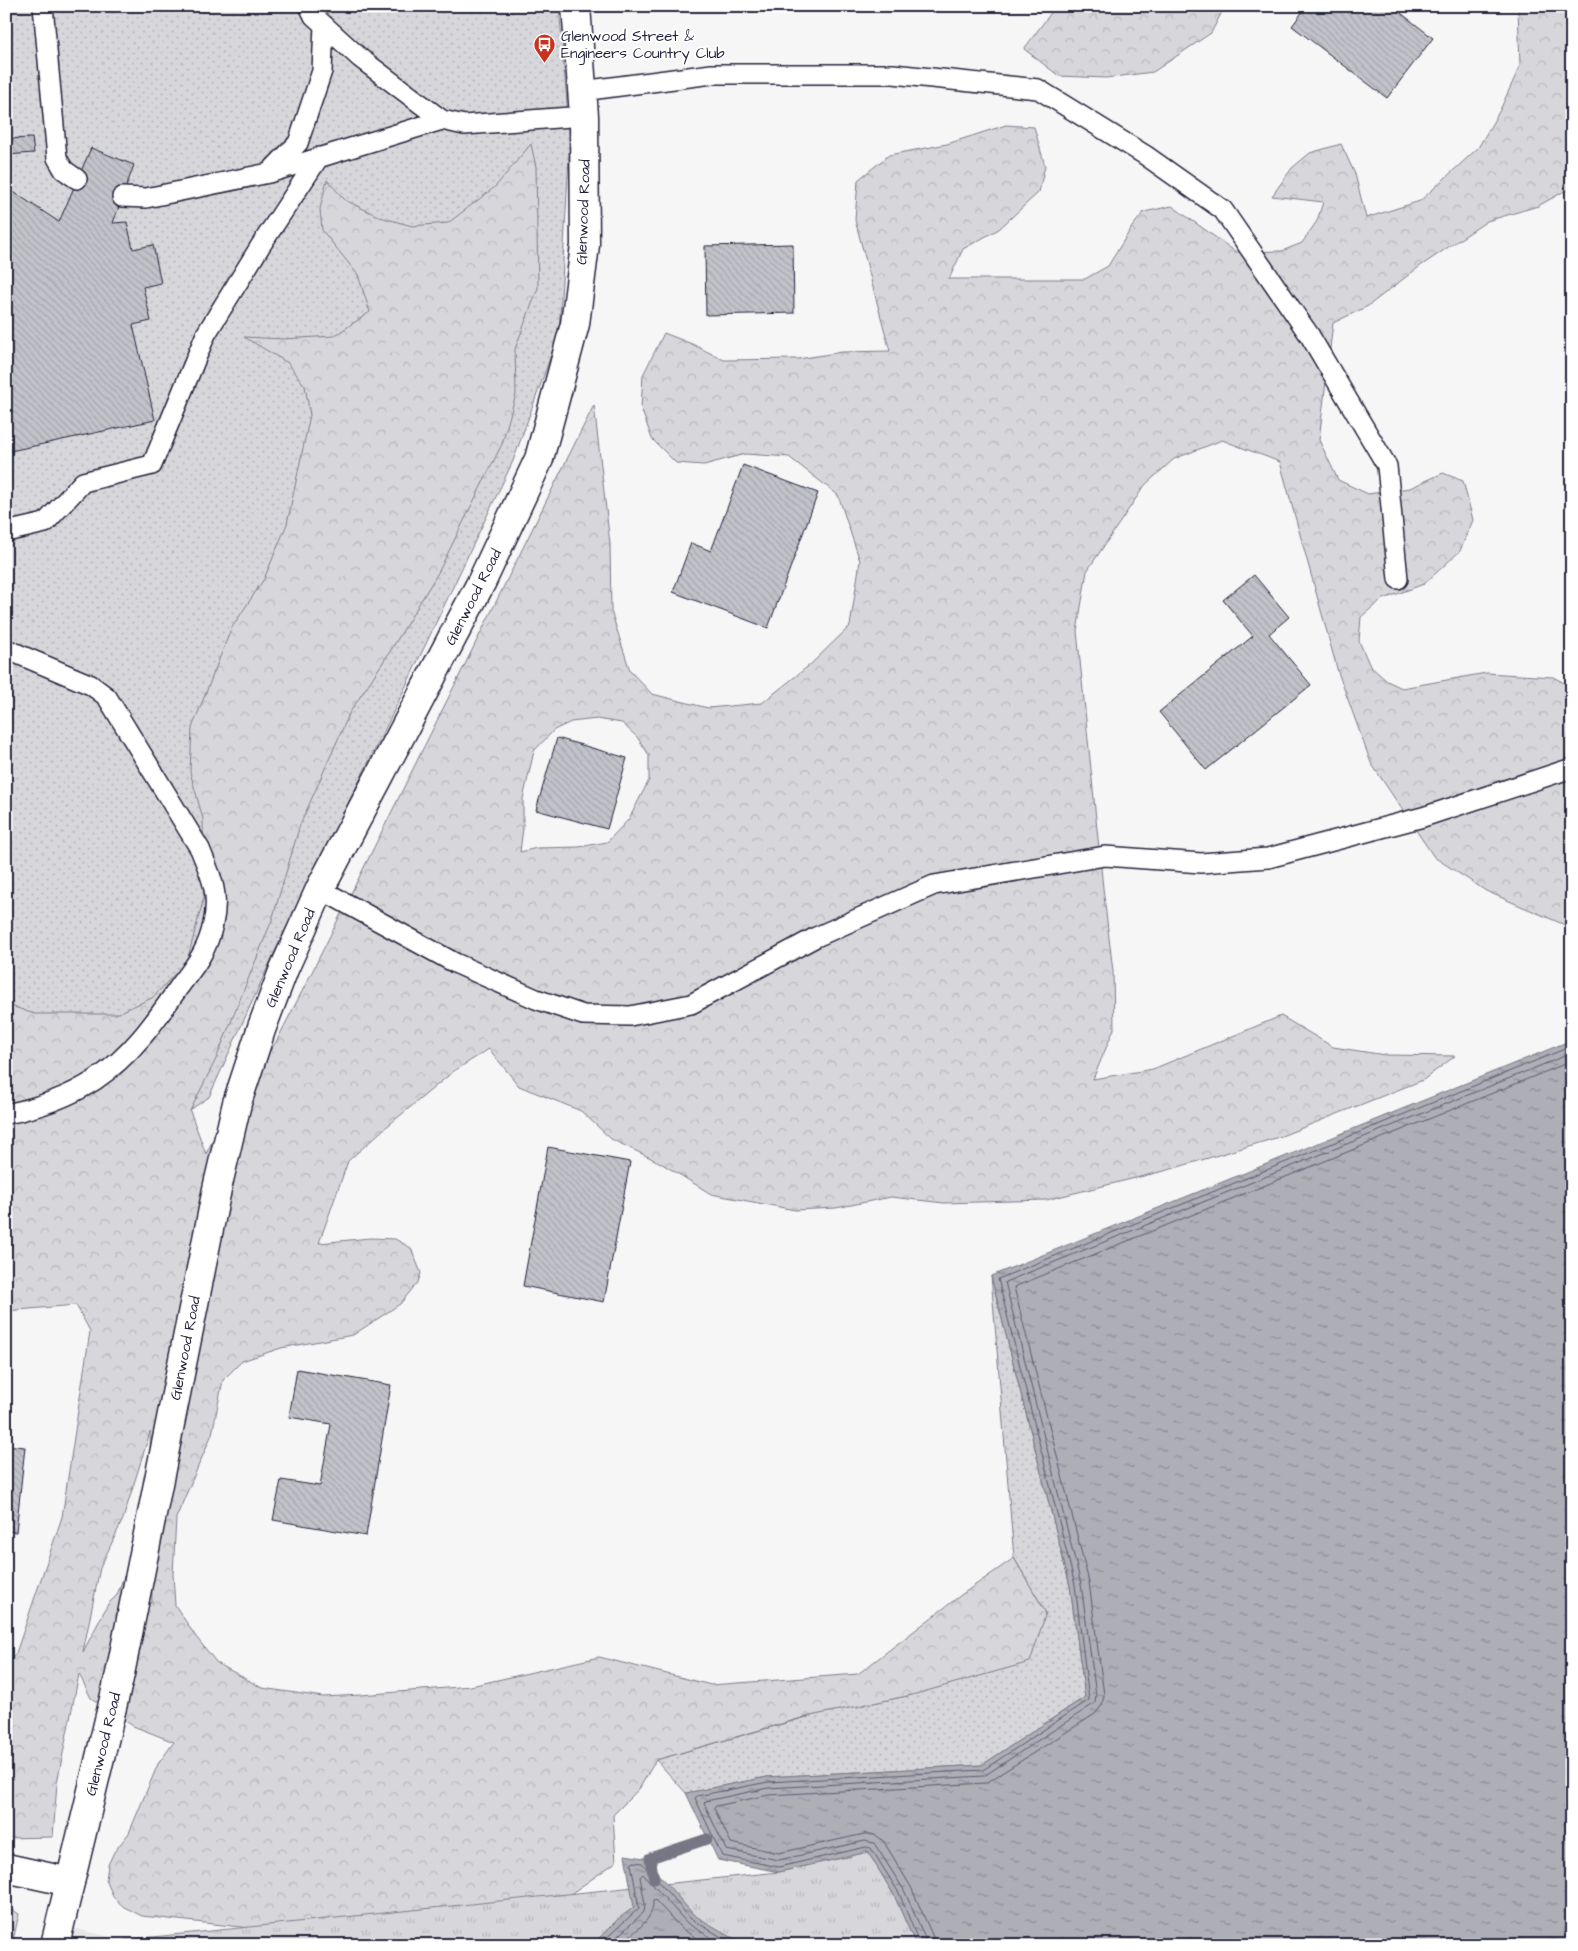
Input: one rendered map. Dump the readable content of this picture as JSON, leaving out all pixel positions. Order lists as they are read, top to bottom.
{
  "streets": {
    "main road": ["Glenwood Road"]
  },
  "places": {
    "bus stop": ["Glenwood Street & Engineers Country Club"]
  }
}
